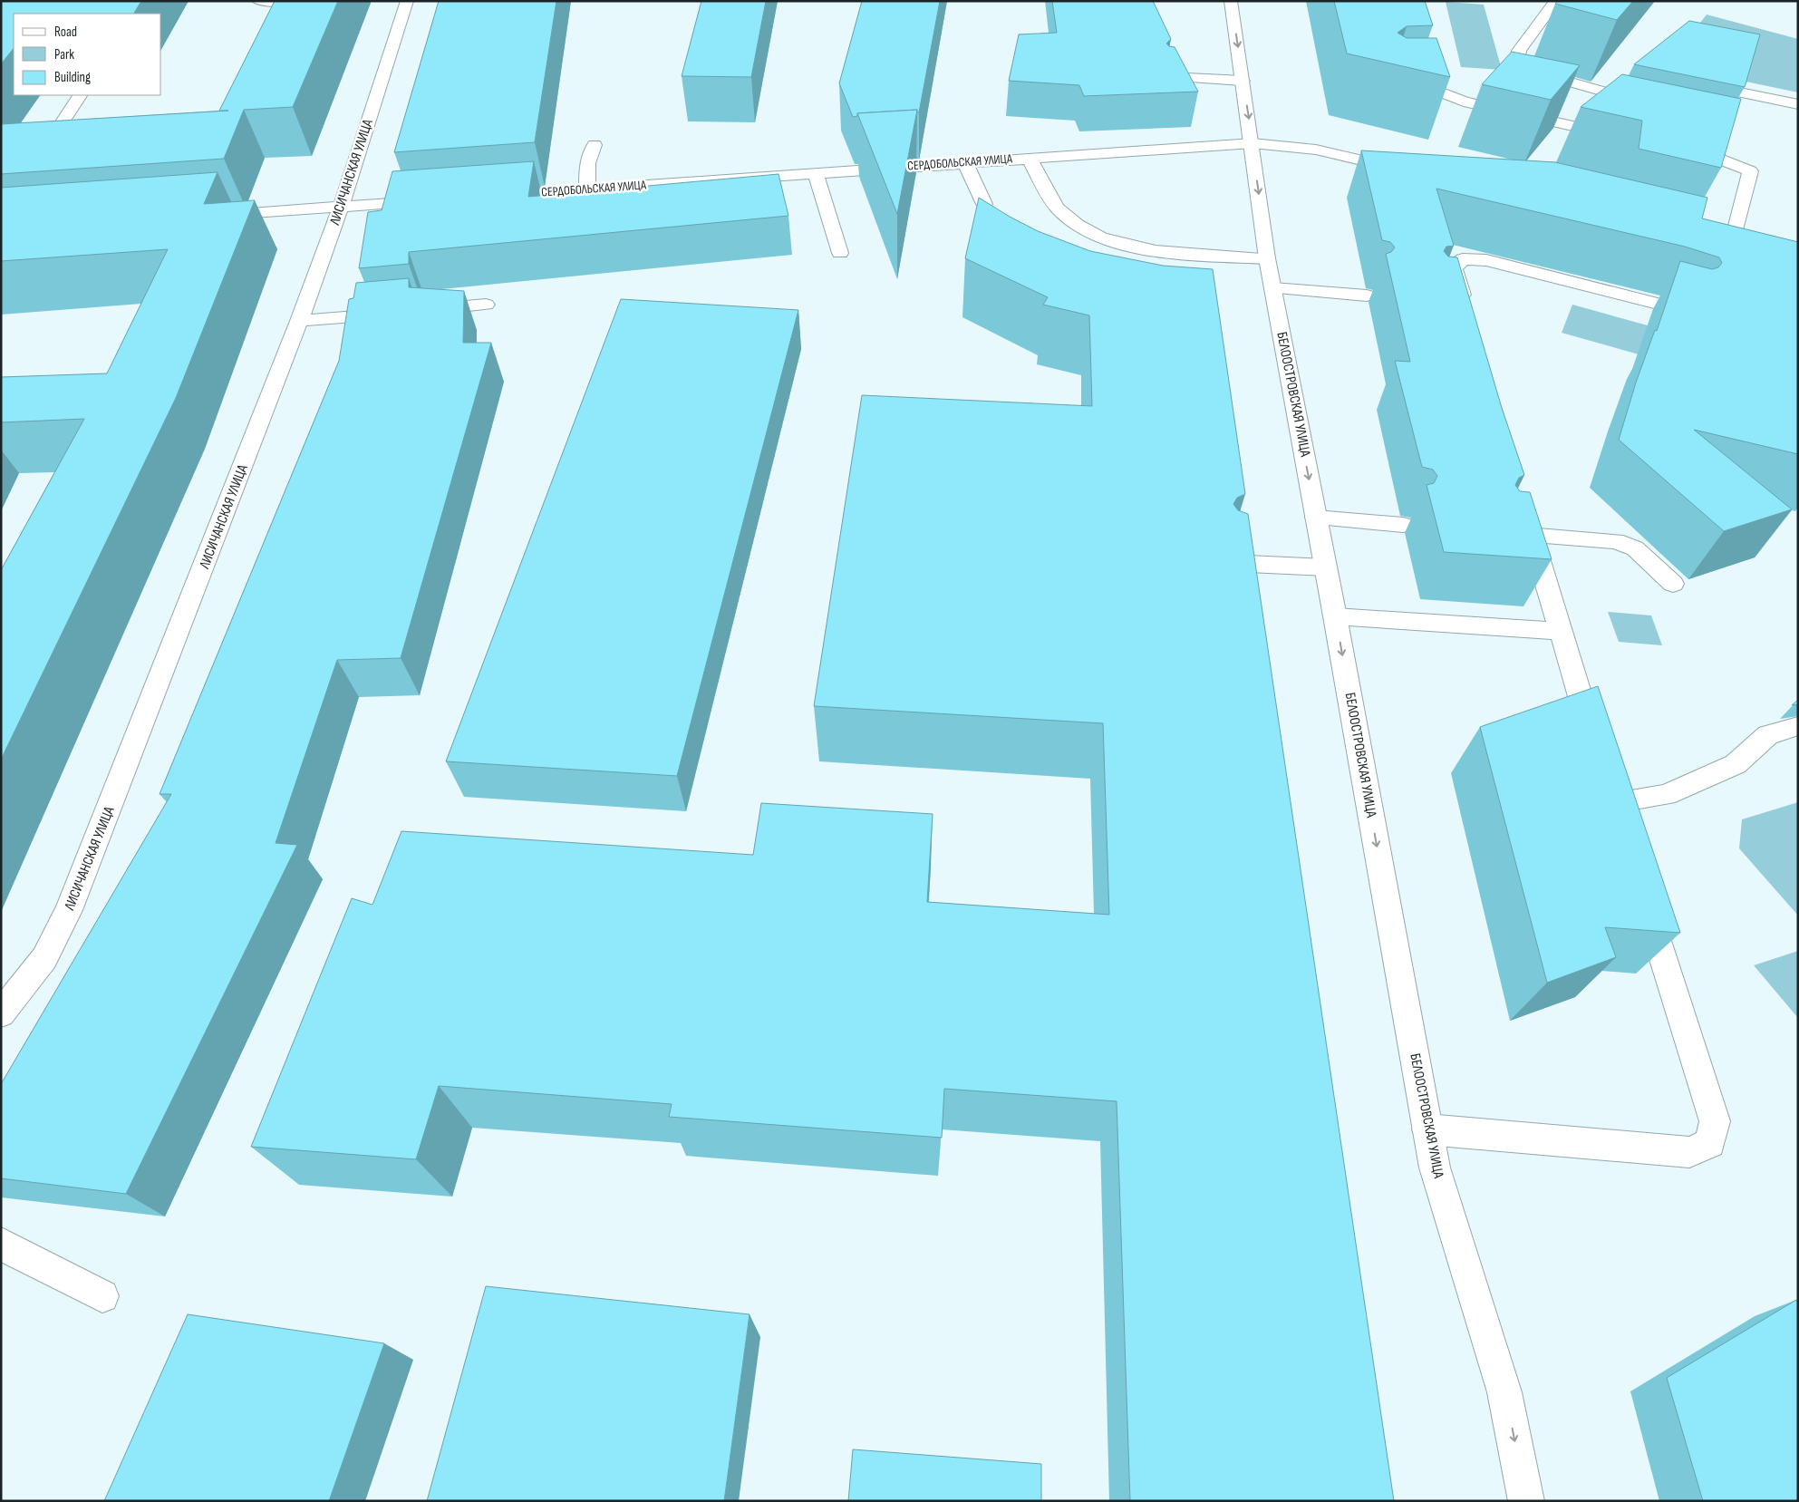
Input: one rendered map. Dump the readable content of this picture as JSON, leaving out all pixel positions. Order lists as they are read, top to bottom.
{
  "streets": {
    "street": ["СЕРДОБОЛЬСКАЯ УЛИЦА", "ЛИСИЧАНСКАЯ УЛИЦА", "БЕЛООСТРОВСКАЯ УЛИЦА"]
  },
  "crossings": [
    ["СЕРДОБОЛЬСКАЯ УЛИЦА", "БЕЛООСТРОВСКАЯ УЛИЦА"]
  ],
  "one_way": ["БЕЛООСТРОВСКАЯ УЛИЦА"],
  "legend": ["Road", "Park", "Building"]
}
